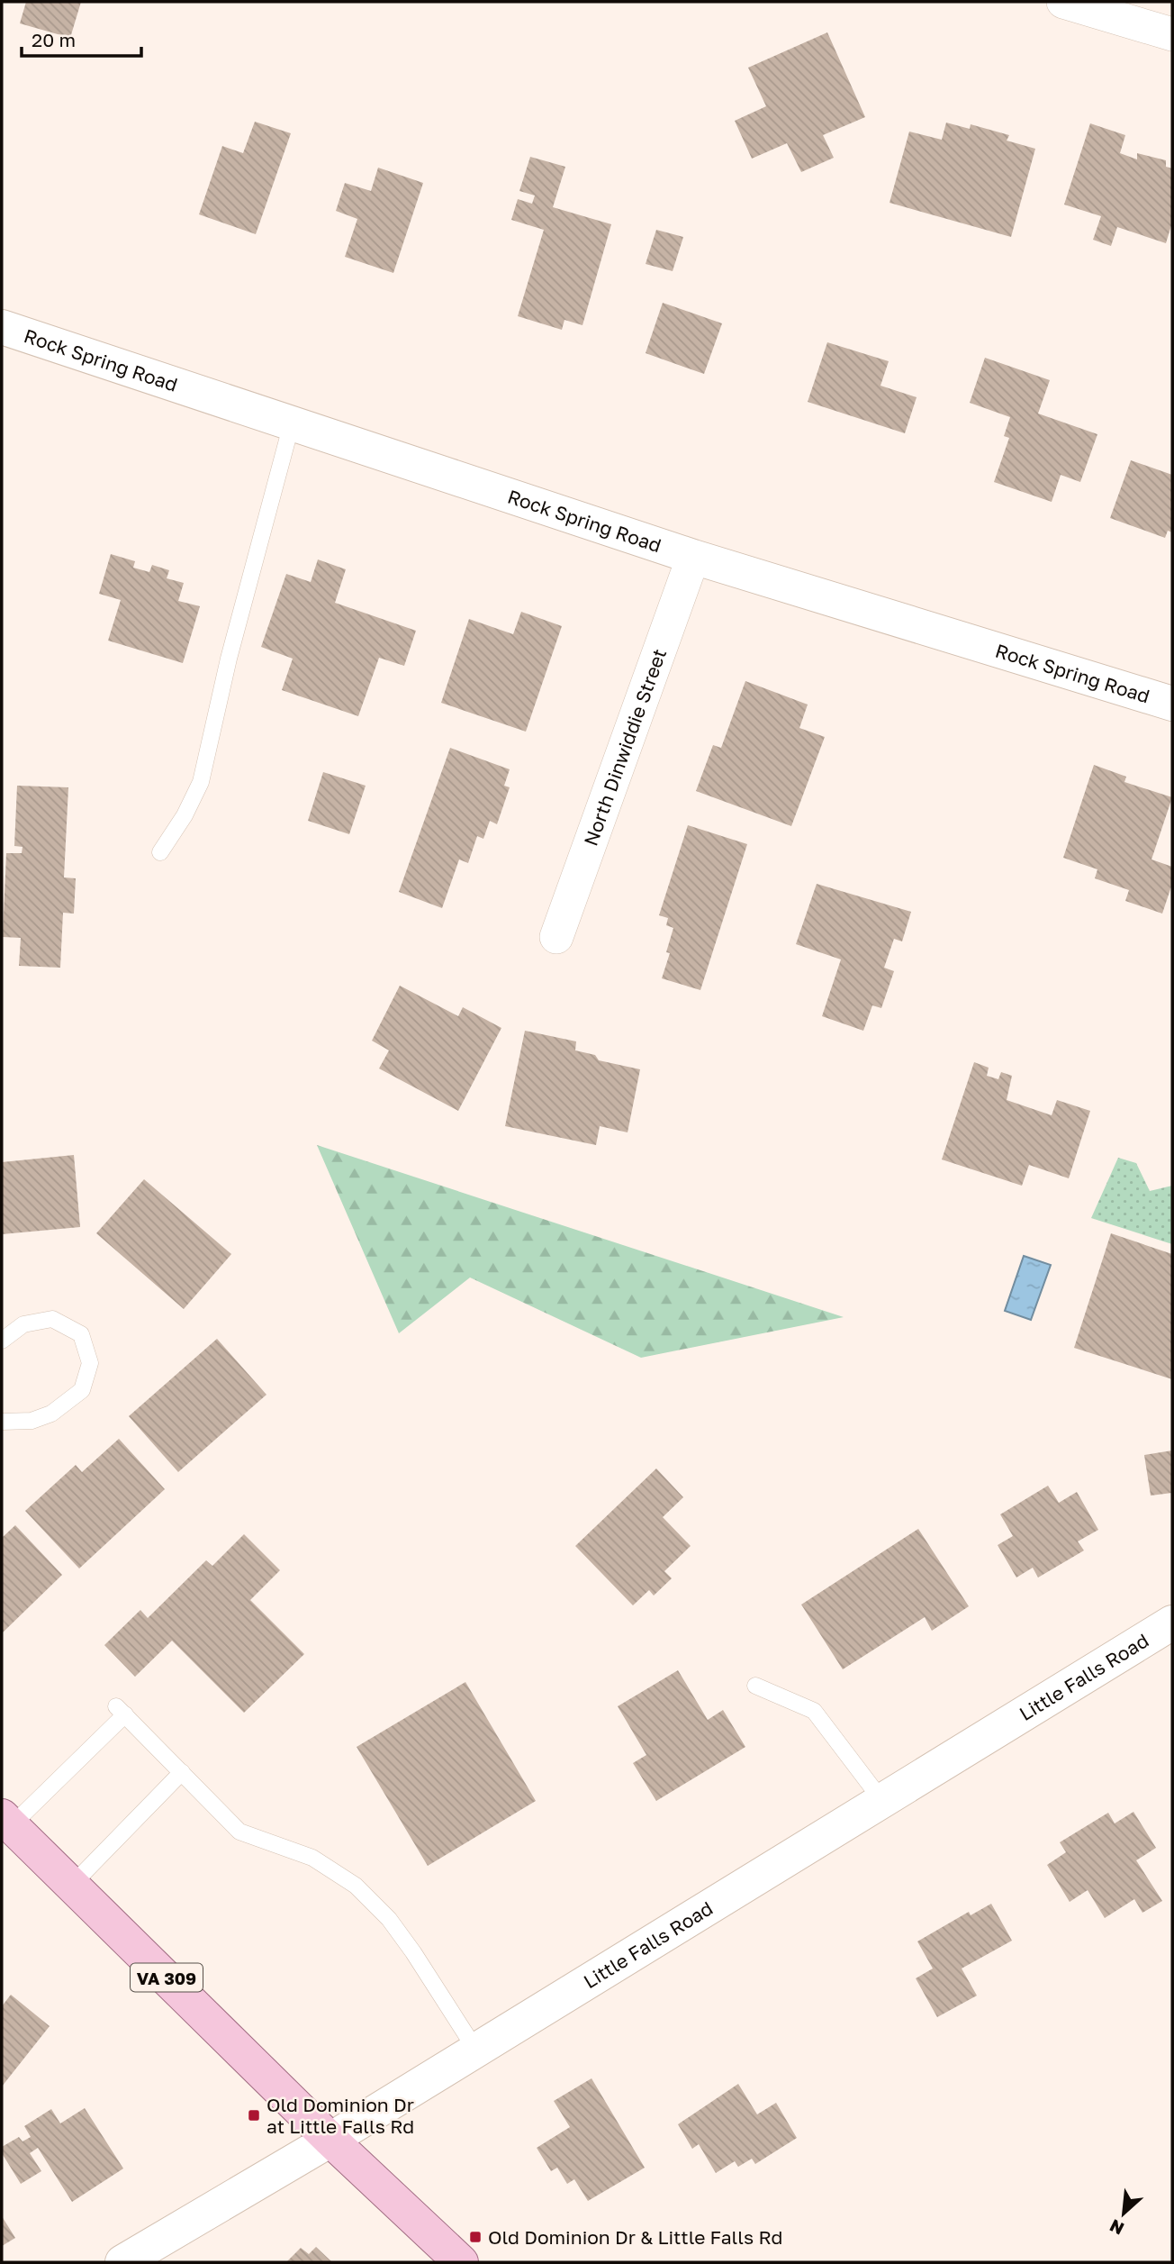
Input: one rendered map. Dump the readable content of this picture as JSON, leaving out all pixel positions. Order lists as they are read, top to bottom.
{
  "streets": {
    "main road": ["VA 309"],
    "street": ["Rock Spring Road", "North Dinwiddie Street", "Little Falls Road"]
  },
  "crossings": [
    ["Rock Spring Road", "North Dinwiddie Street"],
    ["Little Falls Road", "VA 309"]
  ],
  "places": {
    "transit": ["Old Dominion Dr at Little Falls Rd", "Old Dominion Dr & Little Falls Rd"]
  },
  "scale_bar": "20 m",
  "north": "bottom left"
}
